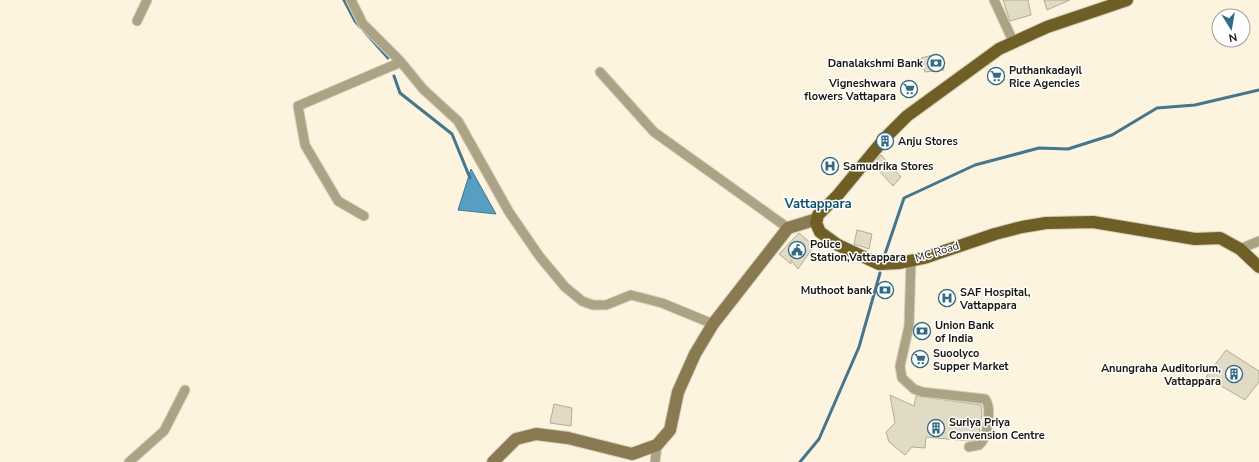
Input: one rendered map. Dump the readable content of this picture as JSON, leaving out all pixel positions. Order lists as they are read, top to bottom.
{
  "streets": {
    "main road": ["MC Road"]
  },
  "districts": ["Vattappara"],
  "places": {
    "bank": ["Danalakshmi Bank", "Muthoot bank", "Union Bank of India"],
    "supermarket": ["Puthankadayil Rice Agencies", "Vigneshwara flowers Vattapara", "Suoolyco Supper Market"],
    "building": ["Anju Stores", "Anungraha Auditorium, Vattappara", "Suriya Priya Convension Centre"],
    "hospital": ["Samudrika Stores", "SAF Hospital, Vattappara"],
    "public building": ["Police Station,Vattappara"]
  },
  "north": "bottom"
}
